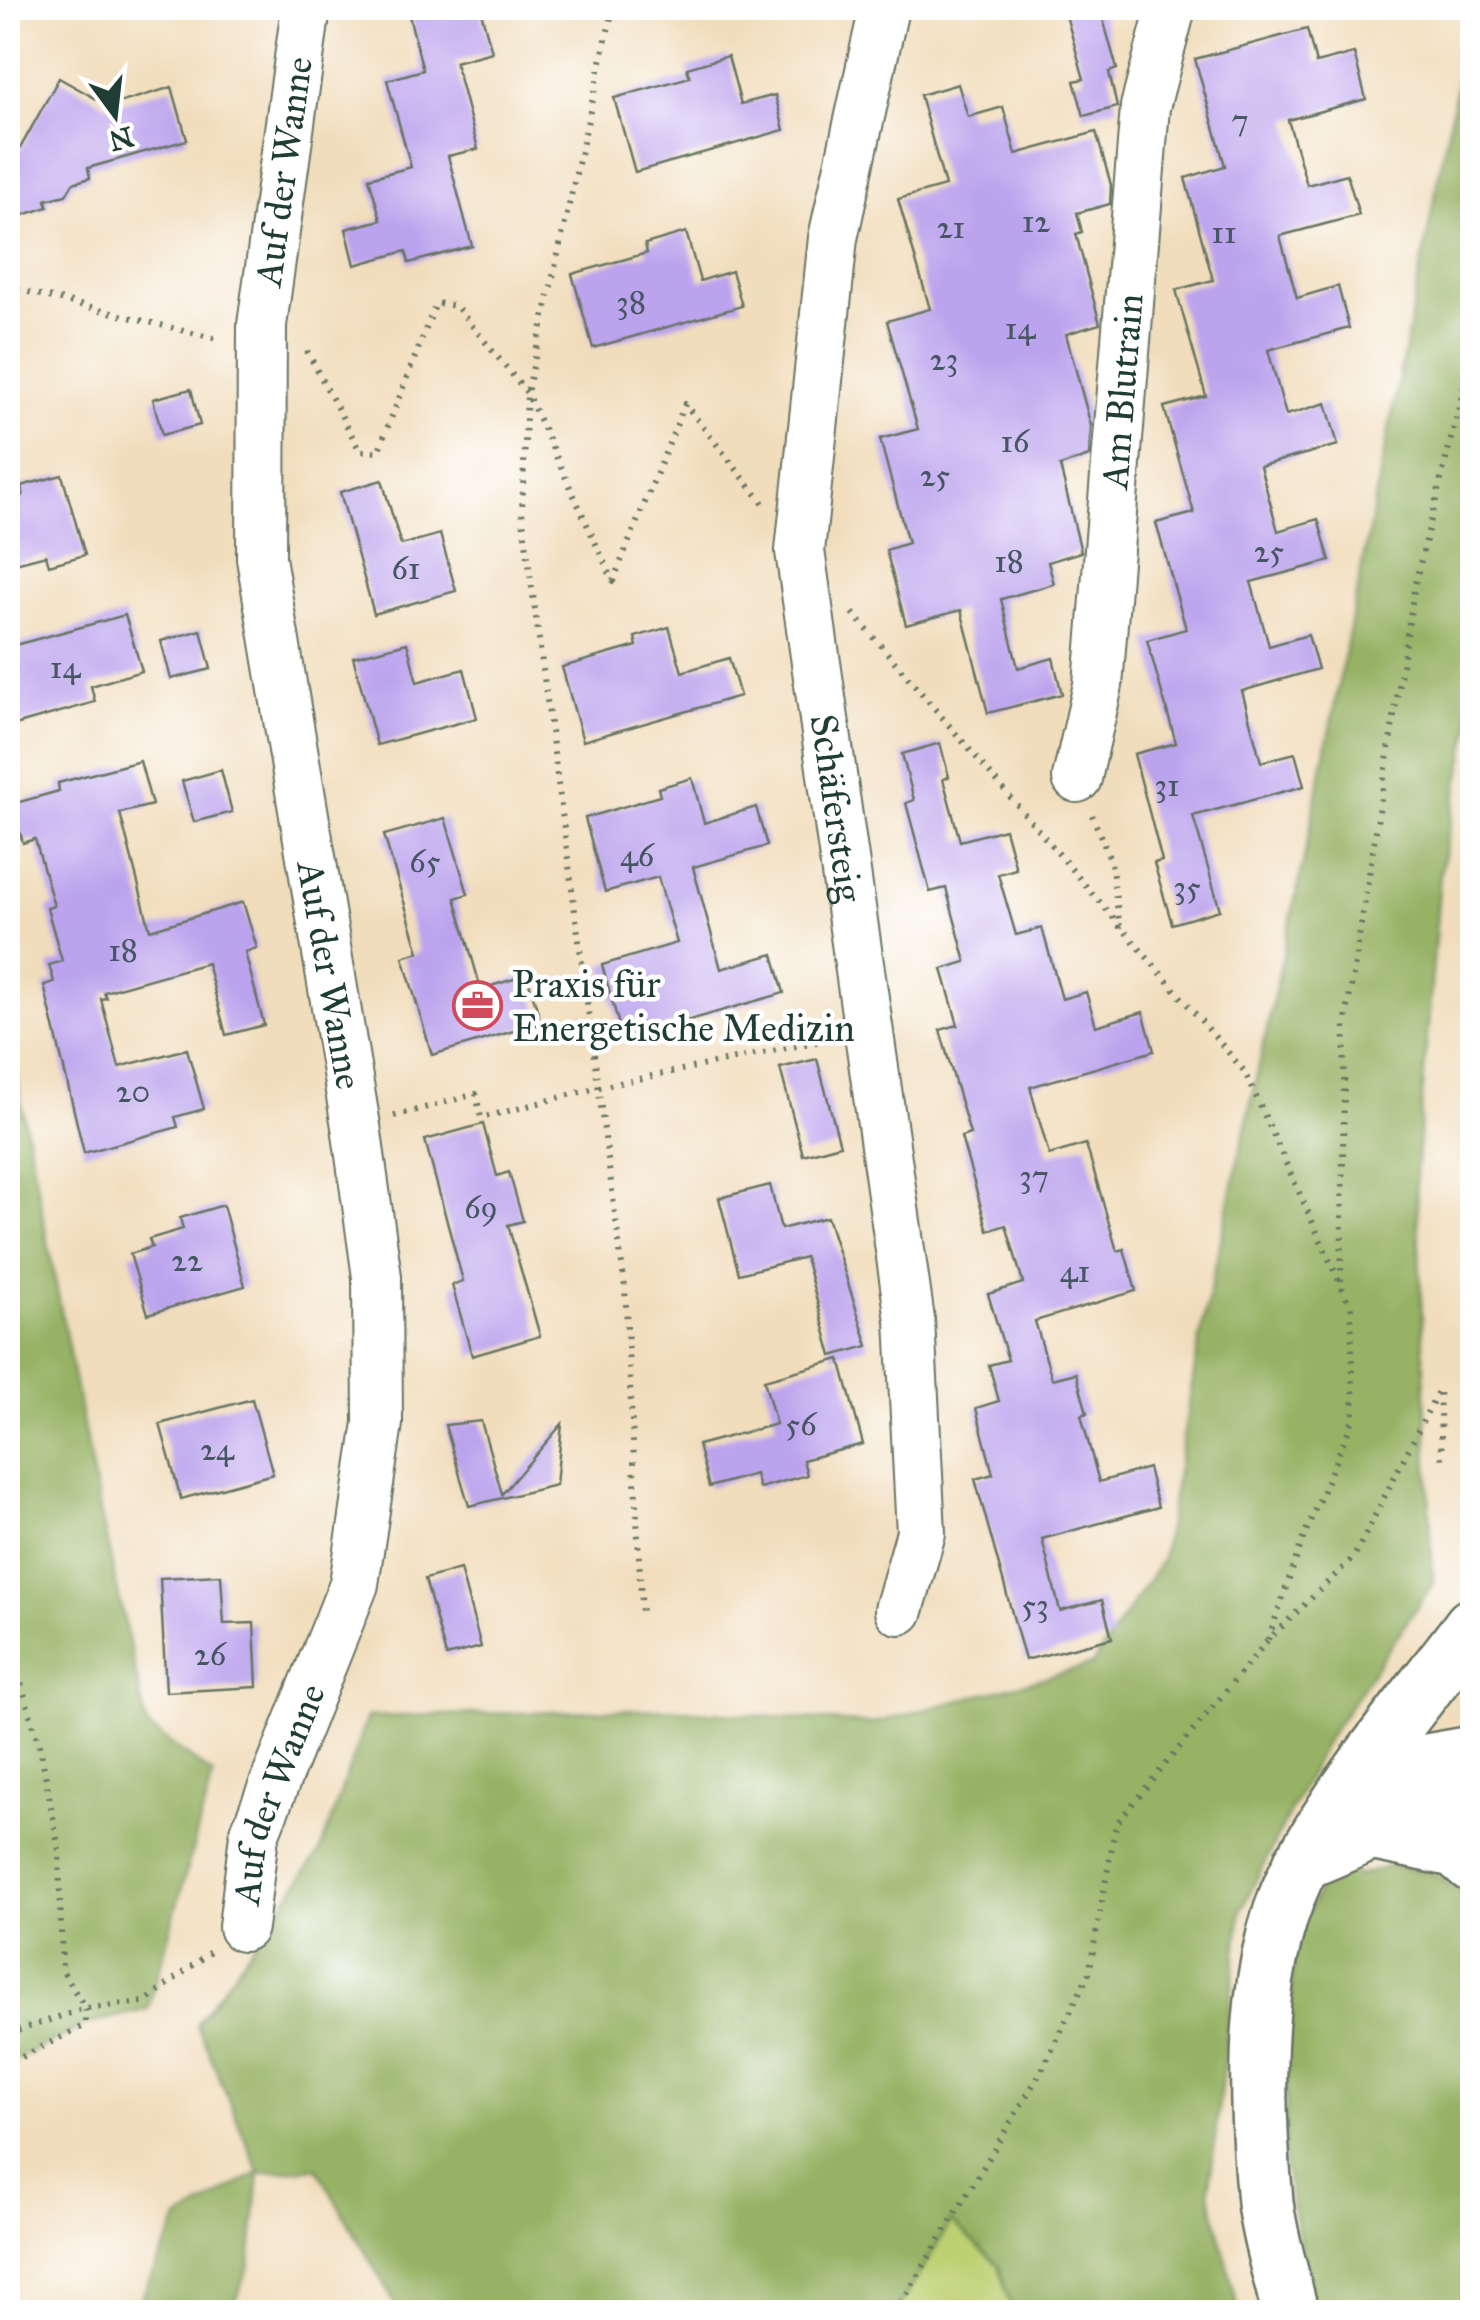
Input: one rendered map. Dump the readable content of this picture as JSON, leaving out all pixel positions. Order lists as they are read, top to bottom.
{
  "streets": {
    "street": ["Auf der Wanne", "Am Blutrain", "Schäfersteig"]
  },
  "places": {
    "office": ["Praxis für Energetische Medizin"]
  },
  "house_numbers": [
    "7",
    "12",
    "21",
    "11",
    "38",
    "14",
    "23",
    "16",
    "25",
    "25",
    "18",
    "61",
    "14",
    "31",
    "46",
    "65",
    "35",
    "18",
    "20",
    "37",
    "69",
    "22",
    "41",
    "56",
    "24",
    "53",
    "26"
  ],
  "north": "bottom"
}
